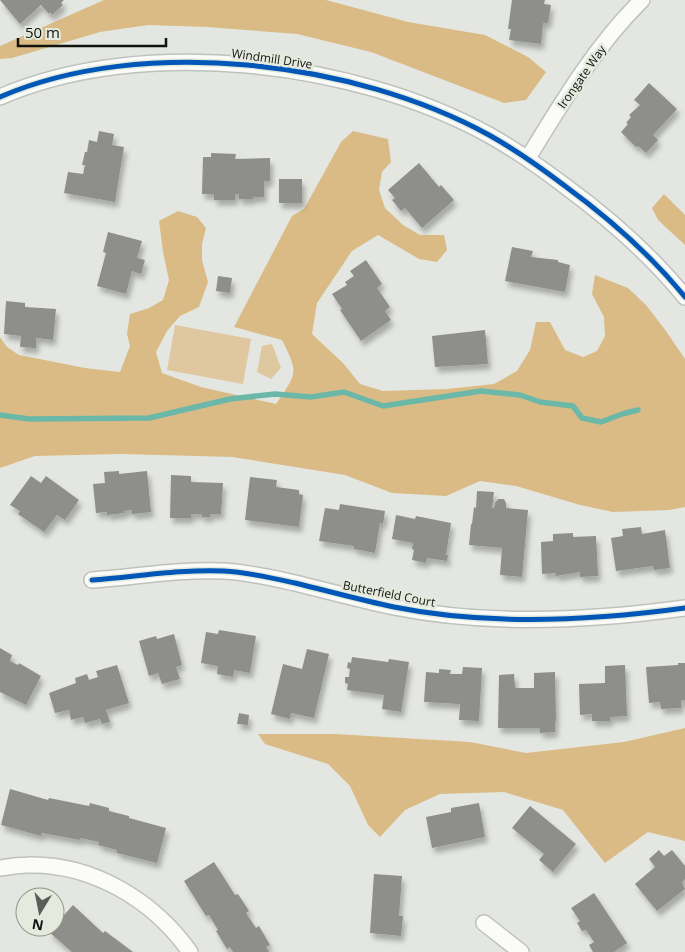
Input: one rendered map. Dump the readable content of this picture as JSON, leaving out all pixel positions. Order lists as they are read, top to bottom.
{
  "streets": {
    "street": ["Windmill Drive", "Irongate Way", "Butterfield Court"]
  },
  "crossings": [
    ["Windmill Drive", "Irongate Way"]
  ],
  "scale_bar": "50 m",
  "north": "bottom"
}
